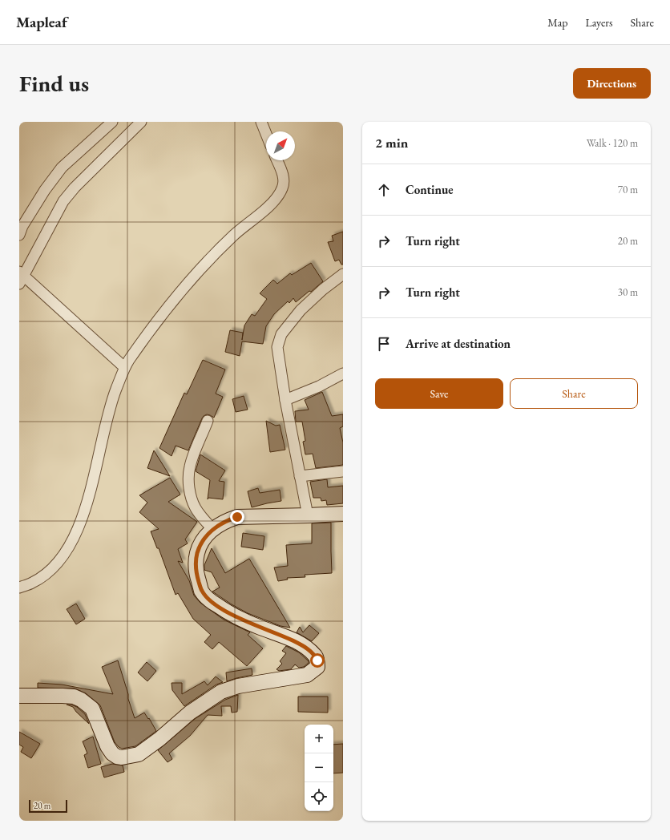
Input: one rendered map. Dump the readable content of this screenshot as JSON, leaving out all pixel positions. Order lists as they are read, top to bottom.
{
  "scale_bar": "20 m",
  "north": "top right",
  "page": {
    "header": "Mapleaf",
    "nav": ["Map", "Layers", "Share"],
    "buttons": [
      "Directions",
      ["Save", "Share"]
    ],
    "title": "Find us",
    "heading": ["2 min", "Walk · 120 m"],
    "list": [
      ["Continue", "70 m"],
      ["Turn right", "20 m"],
      ["Turn right", "30 m"],
      "Arrive at destination"
    ],
    "map_buttons": ["+", "−"],
    "scale": "20 m"
  }
}
